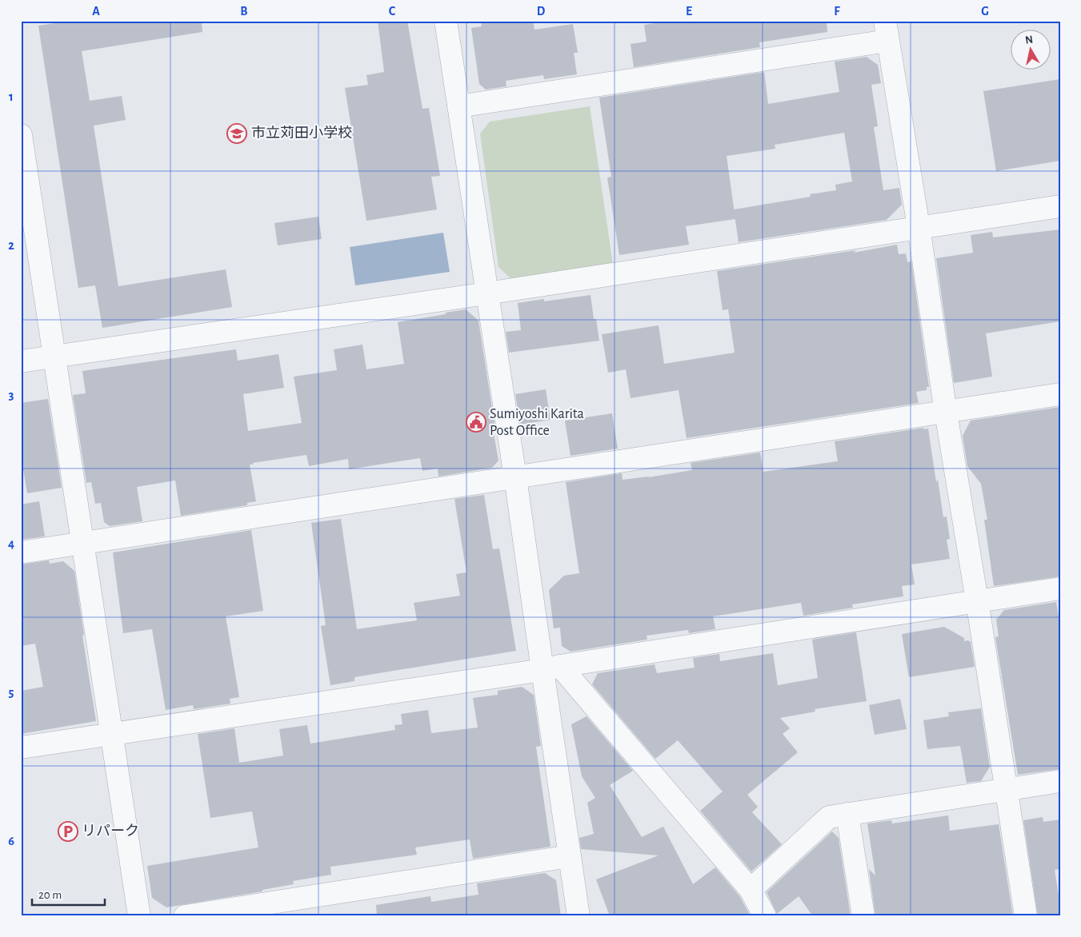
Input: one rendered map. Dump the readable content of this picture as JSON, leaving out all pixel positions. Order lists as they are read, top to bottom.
{
  "places": {
    "school or university": ["市立苅田小学校"],
    "public building": ["Sumiyoshi Karita Post Office"],
    "parking": ["リパーク"]
  },
  "scale_bar": "20 m",
  "north": "top",
  "grid": {
    "columns": [
      "A",
      "B",
      "C",
      "D",
      "E",
      "F",
      "G"
    ],
    "rows": [
      "1",
      "2",
      "3",
      "4",
      "5",
      "6"
    ]
  }
}
